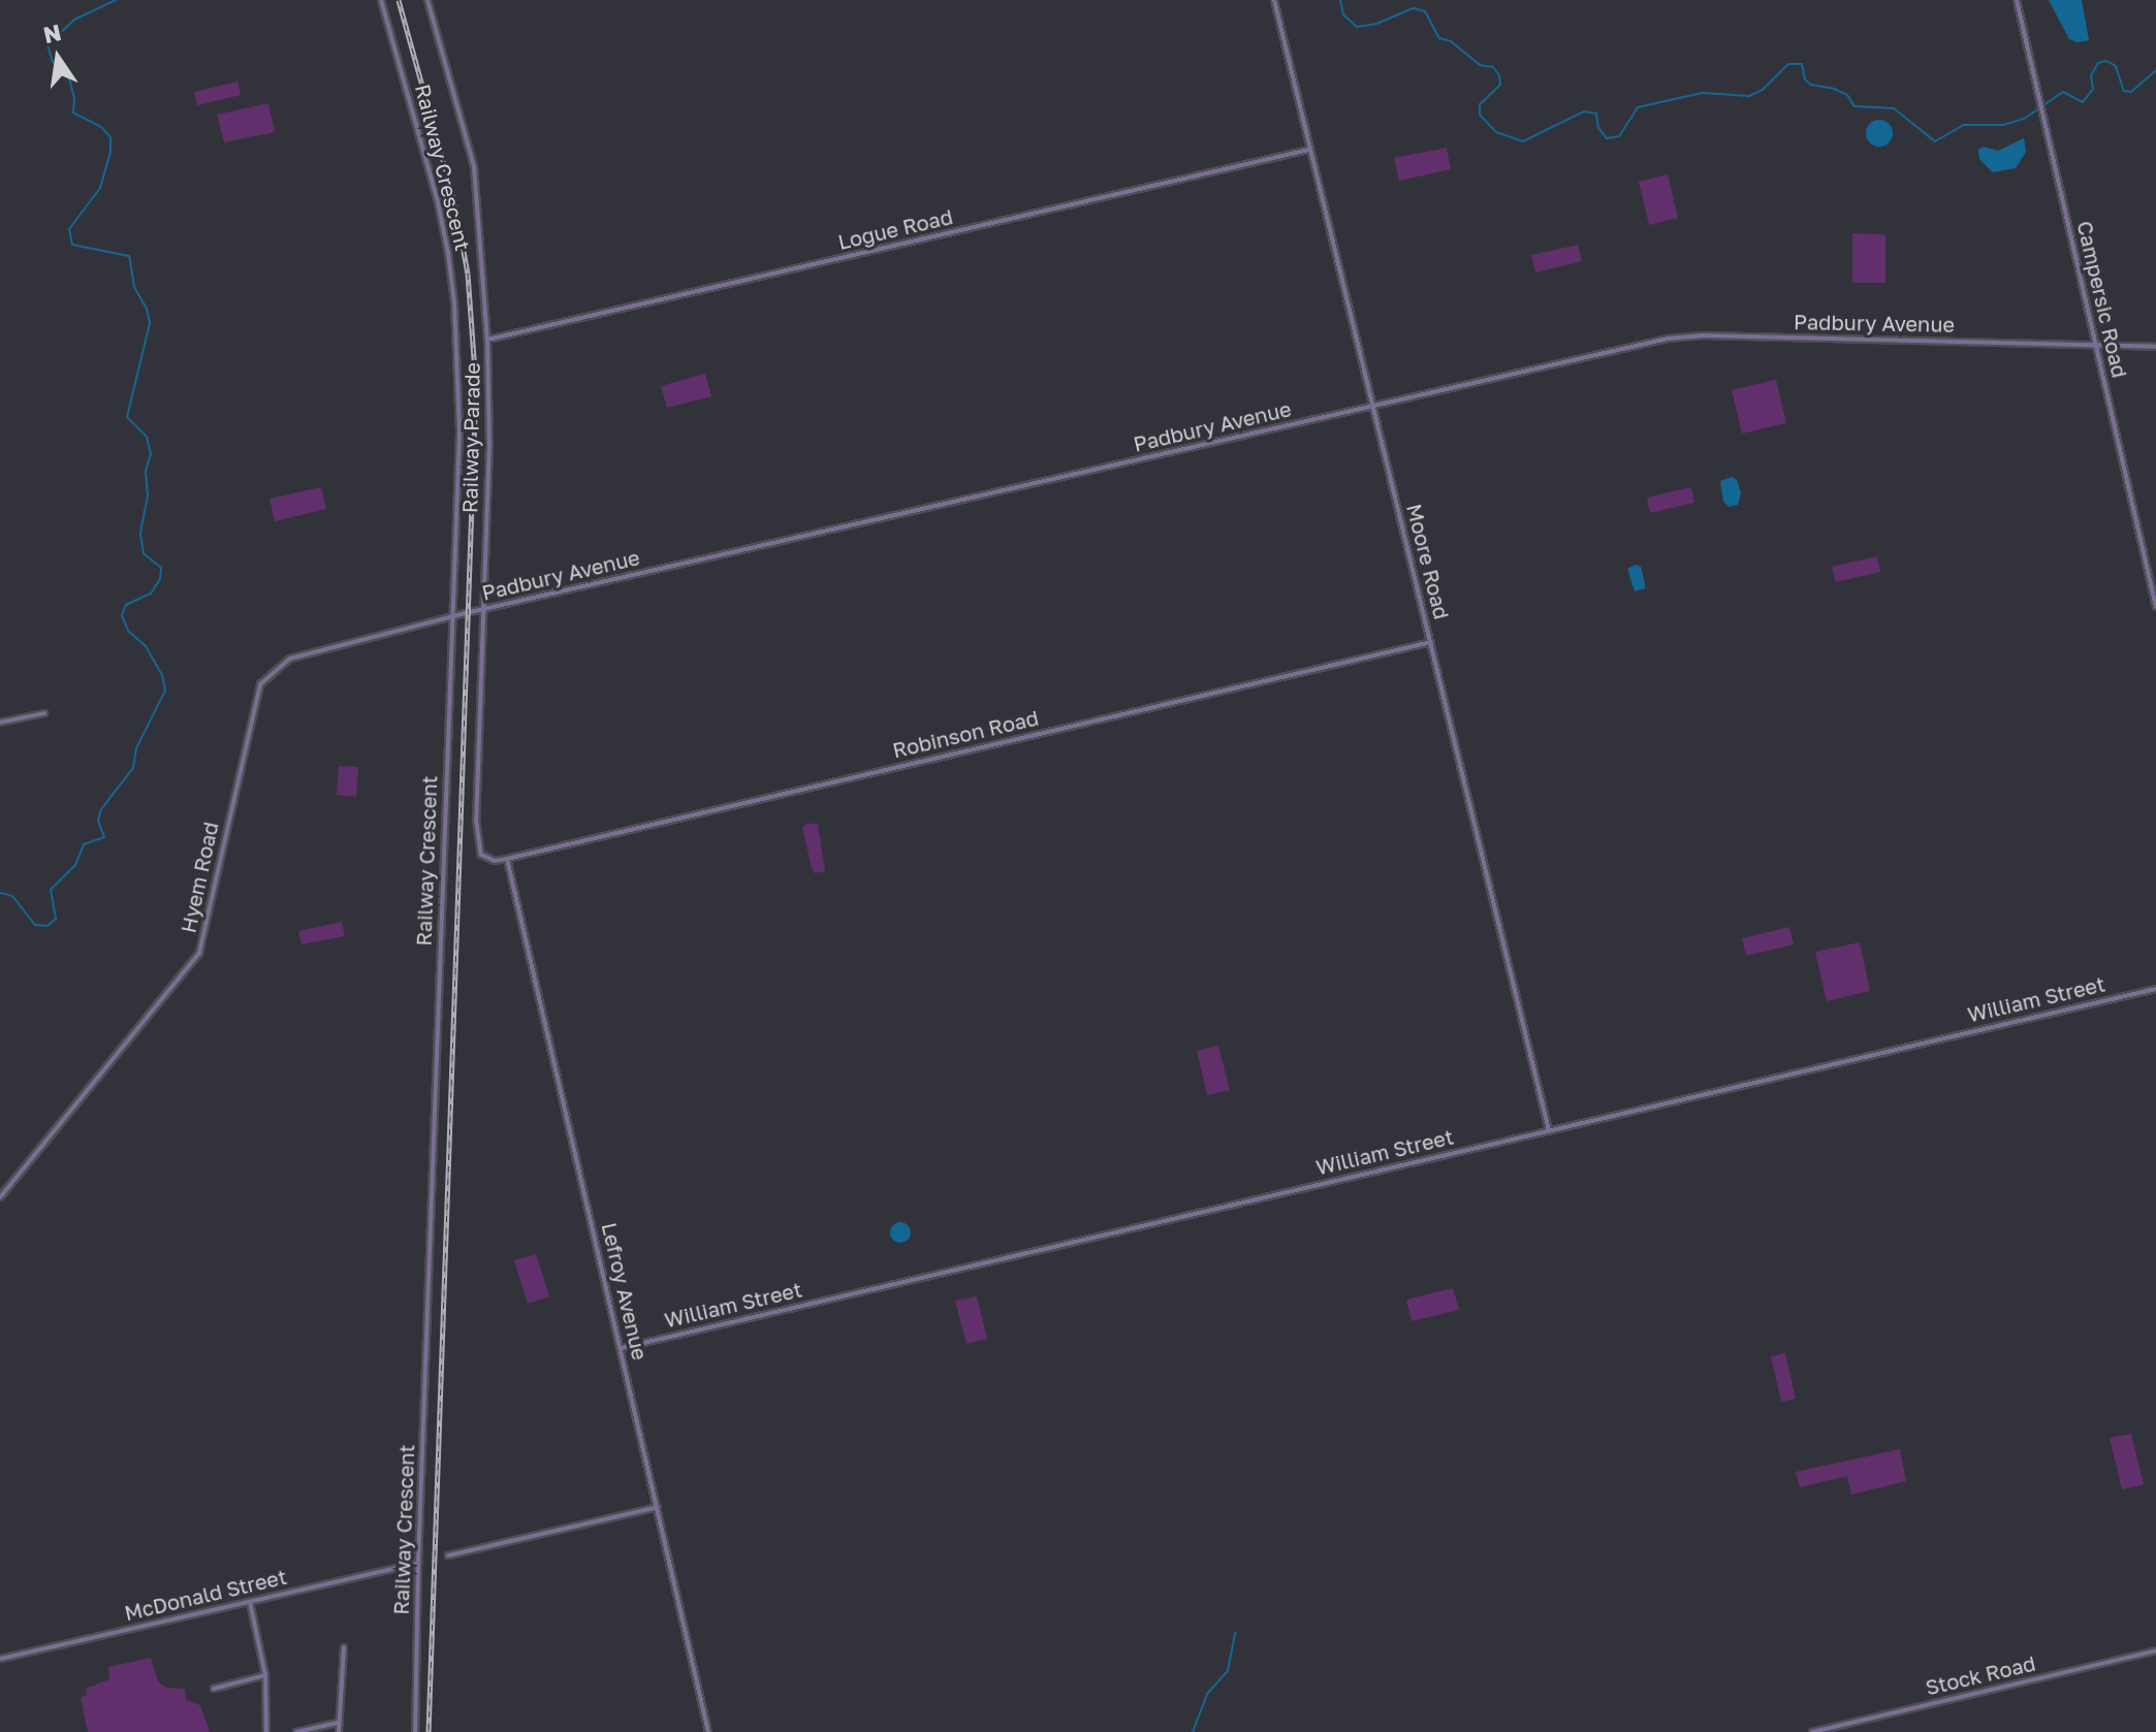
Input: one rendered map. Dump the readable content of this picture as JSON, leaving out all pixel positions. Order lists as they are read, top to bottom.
{
  "streets": {
    "street": [
      "Railway Crescent",
      "Logue Road",
      "Campersic Road",
      "Padbury Avenue",
      "Railway Parade",
      "Moore Road",
      "Robinson Road",
      "Hyem Road",
      "William Street",
      "Lefroy Avenue",
      "McDonald Street",
      "Stock Road"
    ]
  },
  "crossings": [
    ["Railway Crescent", "Padbury Avenue"],
    ["Railway Crescent", "McDonald Street"],
    ["Logue Road", "Railway Parade"],
    ["Logue Road", "Moore Road"],
    ["Campersic Road", "Padbury Avenue"],
    ["Padbury Avenue", "Railway Parade"],
    ["Padbury Avenue", "Moore Road"],
    ["Padbury Avenue", "Hyem Road"],
    ["Railway Parade", "Robinson Road"],
    ["Railway Parade", "Lefroy Avenue"],
    ["Moore Road", "Robinson Road"],
    ["Moore Road", "William Street"],
    ["Robinson Road", "Lefroy Avenue"],
    ["William Street", "Lefroy Avenue"]
  ],
  "north": "top"
}
